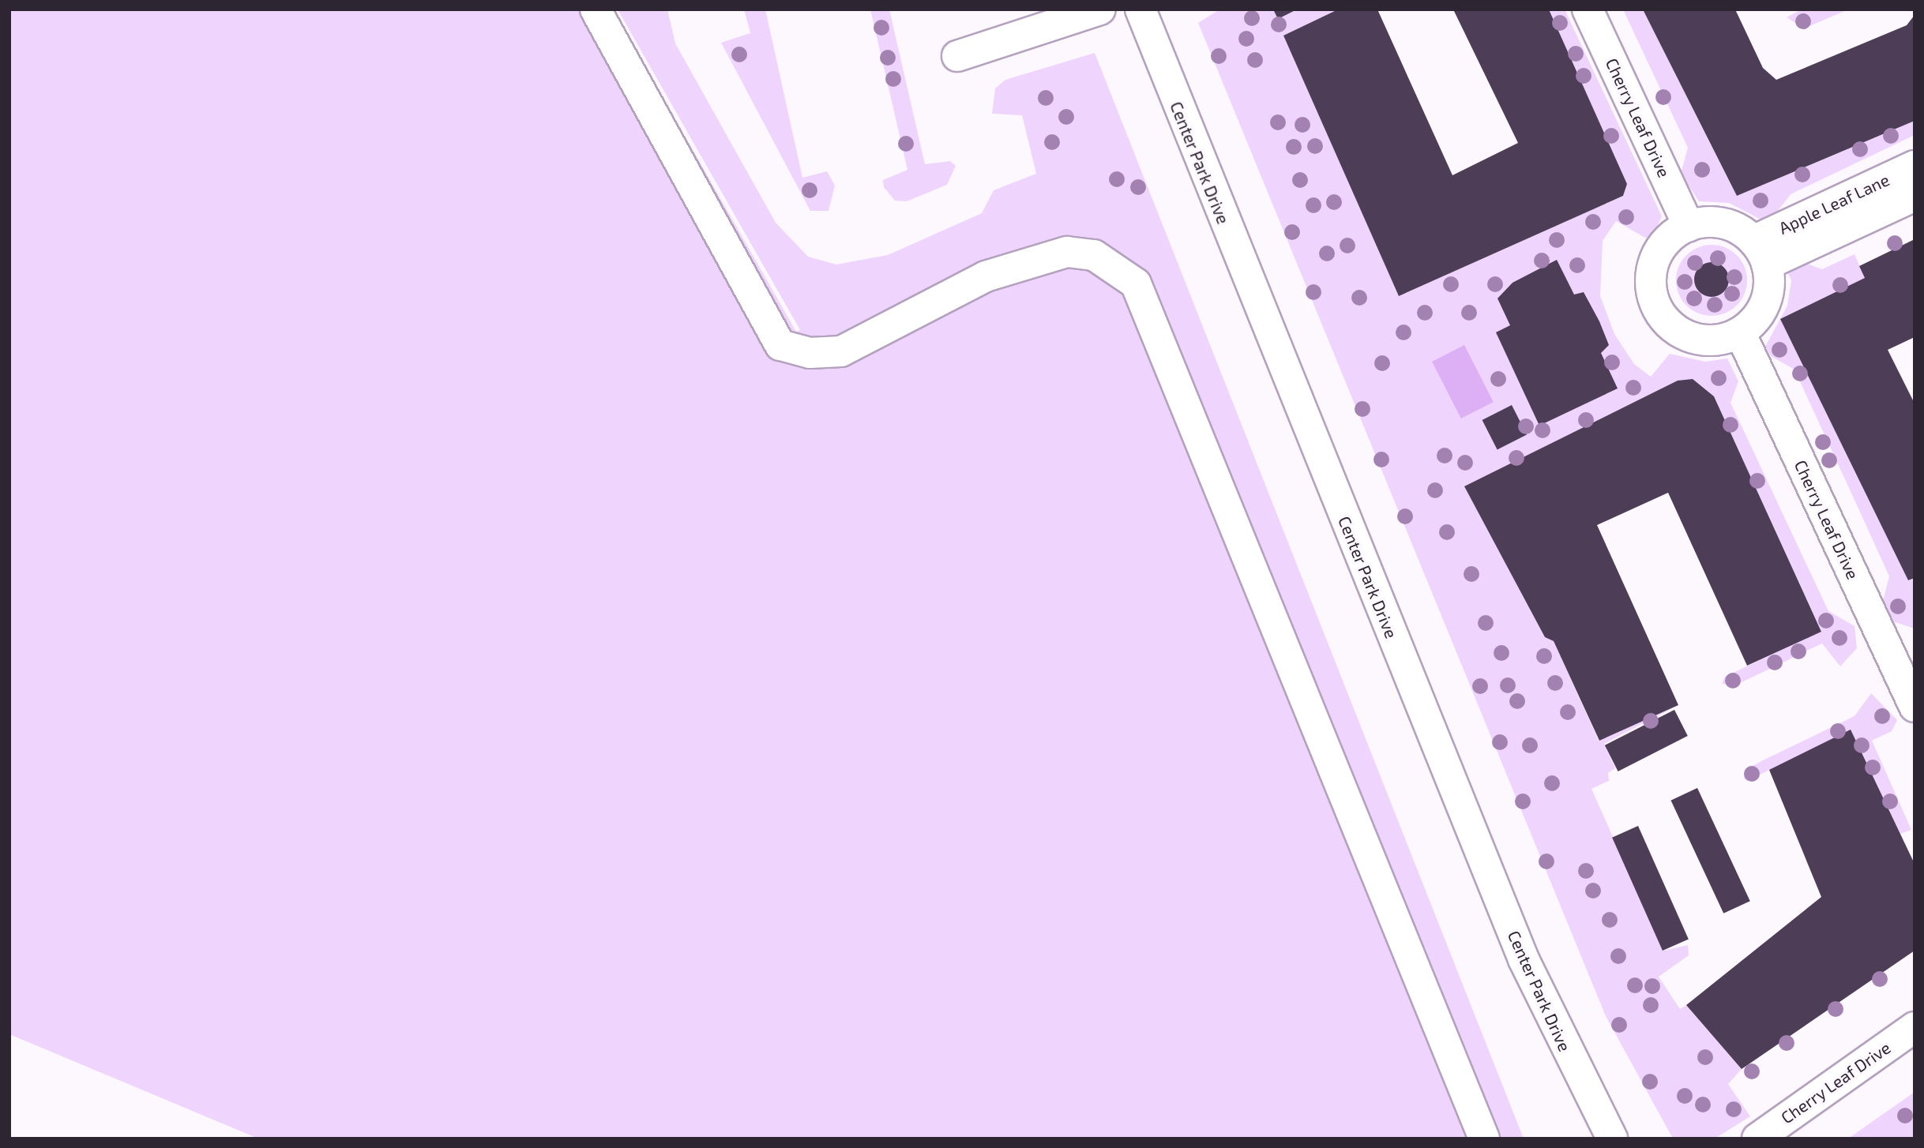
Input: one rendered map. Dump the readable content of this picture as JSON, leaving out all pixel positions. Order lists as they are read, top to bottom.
{
  "streets": {
    "street": ["Cherry Leaf Drive", "Center Park Drive", "Apple Leaf Lane"]
  },
  "crossings": [
    ["Cherry Leaf Drive", "Apple Leaf Lane"]
  ]
}
